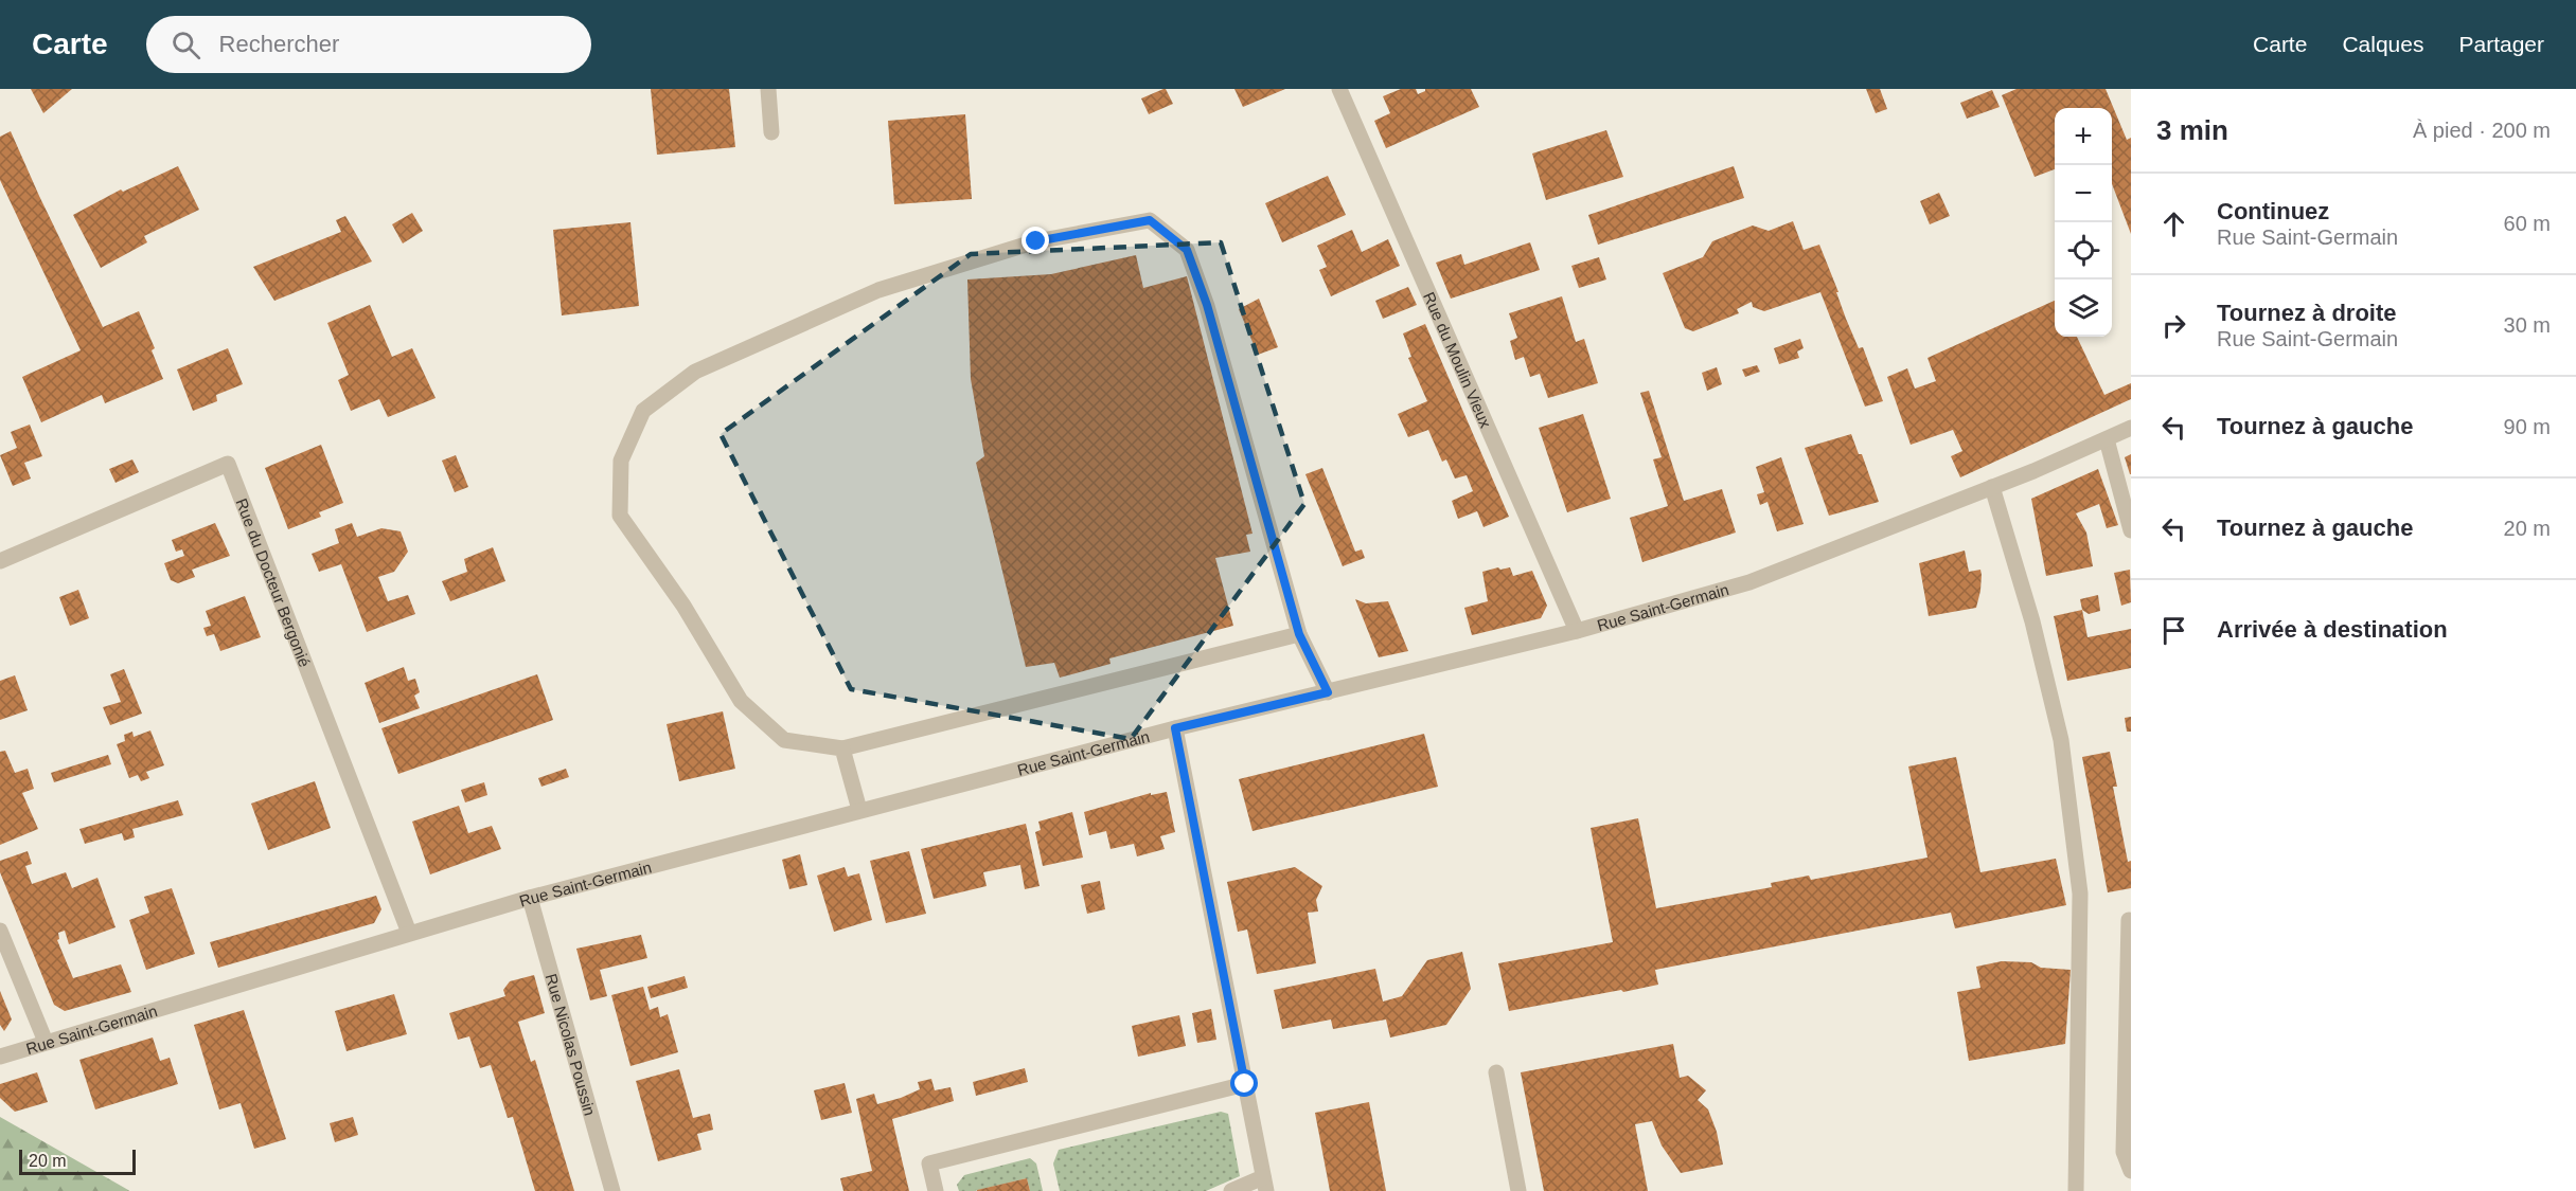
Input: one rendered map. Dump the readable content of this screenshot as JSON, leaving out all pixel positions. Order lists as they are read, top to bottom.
{
  "streets": {
    "street": [
      "Rue du Moulin Vieux",
      "Rue du Docteur Bergonié",
      "Rue Saint-Germain",
      "Rue Nicolas Poussin"
    ]
  },
  "crossings": [
    ["Rue du Moulin Vieux", "Rue Saint-Germain"],
    ["Rue du Docteur Bergonié", "Rue Saint-Germain"],
    ["Rue Saint-Germain", "Rue Nicolas Poussin"]
  ],
  "scale_bar": "20 m",
  "page": {
    "header": "Carte",
    "search": "Rechercher",
    "nav": ["Carte", "Calques", "Partager"],
    "heading": ["3 min", "À pied · 200 m"],
    "map_buttons": ["+", "−"],
    "list": [
      ["Continuez", "Rue Saint-Germain", "60 m"],
      ["Tournez à droite", "Rue Saint-Germain", "30 m"],
      ["Tournez à gauche", "90 m"],
      ["Tournez à gauche", "20 m"],
      "Arrivée à destination"
    ],
    "scale": "20 m"
  }
}
